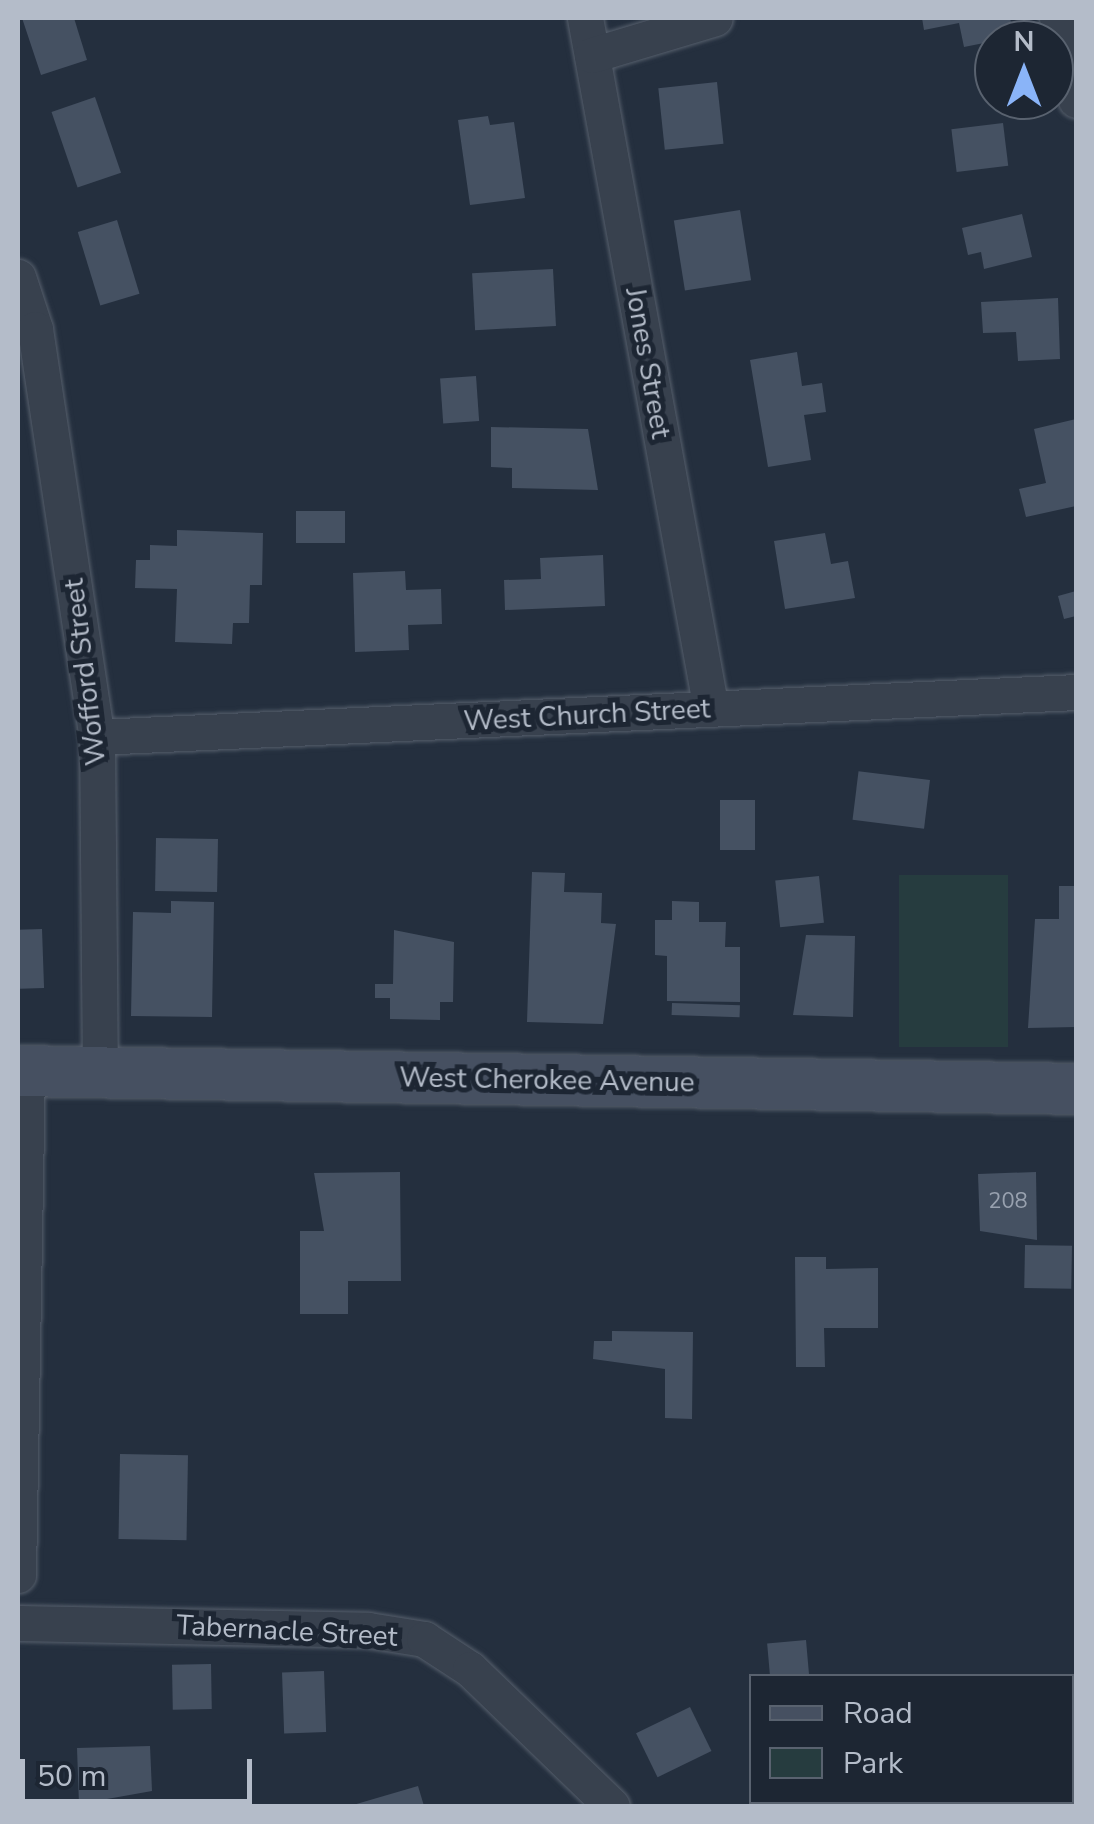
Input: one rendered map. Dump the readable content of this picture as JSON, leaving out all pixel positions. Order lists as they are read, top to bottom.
{
  "streets": {
    "main road": ["West Cherokee Avenue"],
    "street": [
      "Jones Street",
      "Wofford Street",
      "West Church Street",
      "Tabernacle Street"
    ]
  },
  "crossings": [
    ["Jones Street", "West Church Street"],
    ["Wofford Street", "West Church Street"],
    ["Wofford Street", "West Cherokee Avenue"]
  ],
  "house_numbers": ["208"],
  "legend": ["Road", "Park"],
  "scale_bar": "50 m",
  "north": "top"
}
